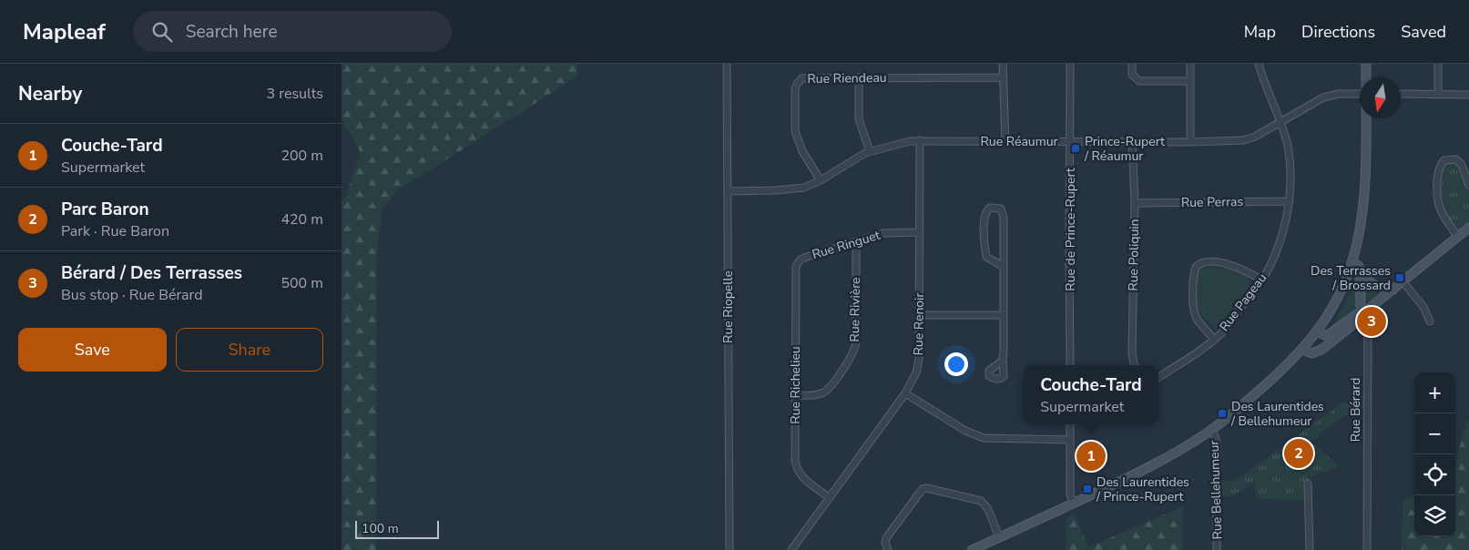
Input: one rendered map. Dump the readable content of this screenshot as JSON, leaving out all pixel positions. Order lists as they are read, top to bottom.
{
  "streets": {
    "street": [
      "Rue Riendeau",
      "Rue Réaumur",
      "Rue Perras",
      "Rue de Prince-Rupert",
      "Rue Ringuet",
      "Rue Poliquin",
      "Rue Pageau",
      "Rue Riopelle",
      "Rue Rivière",
      "Rue Renoir",
      "Rue Richelieu",
      "Rue Bérard",
      "Rue Bellehumeur"
    ]
  },
  "crossings": [
    ["Rue Riendeau", "Rue Réaumur"],
    ["Rue Réaumur", "Rue de Prince-Rupert"],
    ["Rue Réaumur", "Rue Poliquin"],
    ["Rue Réaumur", "Rue Pageau"],
    ["Rue Réaumur", "Rue Riopelle"],
    ["Rue Réaumur", "Rue Renoir"],
    ["Rue Perras", "Rue Poliquin"],
    ["Rue Perras", "Rue Pageau"],
    ["Rue Ringuet", "Rue Rivière"],
    ["Rue Ringuet", "Rue Renoir"],
    ["Rue Ringuet", "Rue Richelieu"],
    ["Rue Rivière", "Rue Richelieu"],
    ["Rue Renoir", "Rue Richelieu"]
  ],
  "places": {
    "transit": [
      "Prince-Rupert / Réaumur",
      "Des Terrasses / Brossard",
      "Des Laurentides / Bellehumeur",
      "Des Laurentides / Prince-Rupert"
    ]
  },
  "scale_bar": "100 m",
  "north": "bottom",
  "page": {
    "header": "Mapleaf",
    "search": "Search here",
    "nav": ["Map", "Directions", "Saved"],
    "heading": ["Nearby", "3 results"],
    "list": [
      {
        "mark": "1",
        "name": "Couche-Tard",
        "note": "Supermarket",
        "value": "200 m"
      },
      {
        "mark": "2",
        "name": "Parc Baron",
        "note": "Park · Rue Baron",
        "value": "420 m"
      },
      {
        "mark": "3",
        "name": "Bérard / Des Terrasses",
        "note": "Bus stop · Rue Bérard",
        "value": "500 m"
      }
    ],
    "pins": ["3", "2", "1"],
    "buttons": ["Save", "Share"],
    "popup": ["Couche-Tard", "Supermarket"],
    "map_buttons": ["+", "−"],
    "scale": "100 m"
  }
}
